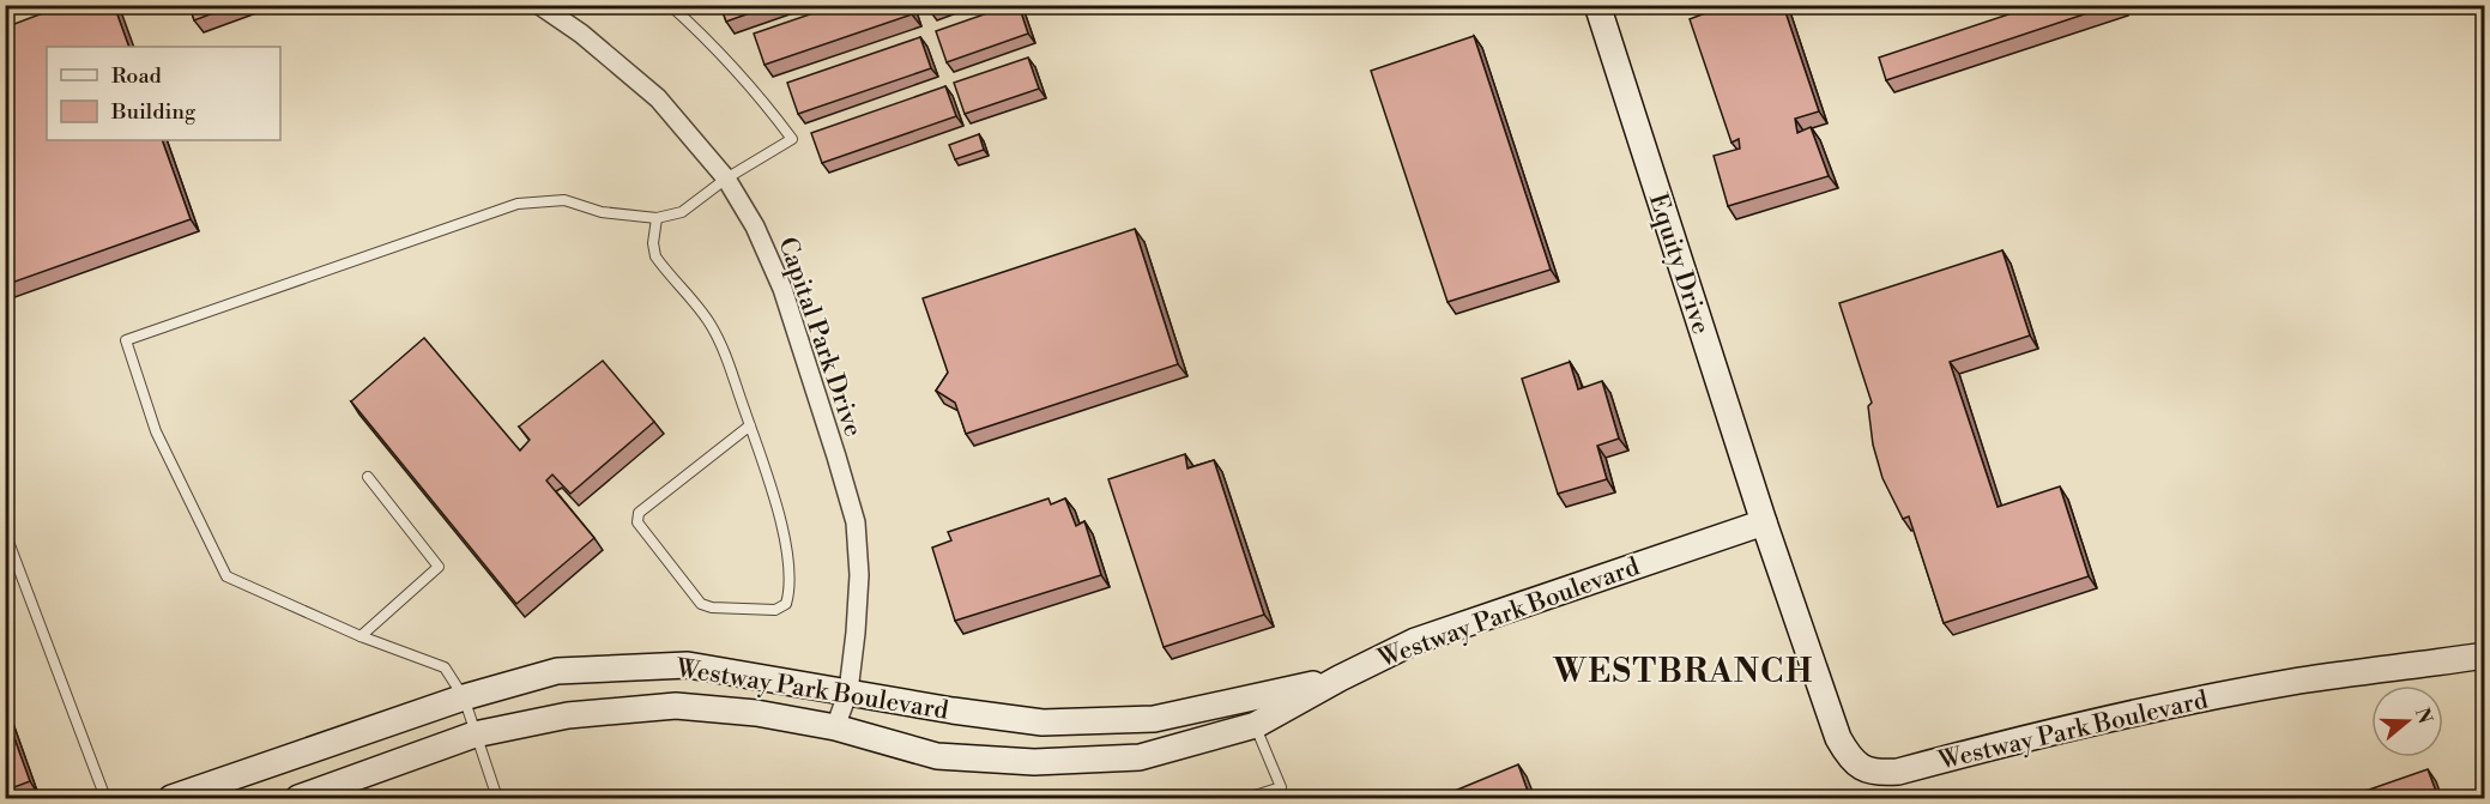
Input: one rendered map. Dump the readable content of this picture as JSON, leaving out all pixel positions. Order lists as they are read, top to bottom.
{
  "streets": {
    "street": ["Equity Drive", "Capital Park Drive", "Westway Park Boulevard"]
  },
  "crossings": [
    ["Equity Drive", "Westway Park Boulevard"],
    ["Capital Park Drive", "Westway Park Boulevard"]
  ],
  "districts": ["WESTBRANCH"],
  "legend": ["Road", "Building"],
  "north": "right"
}
